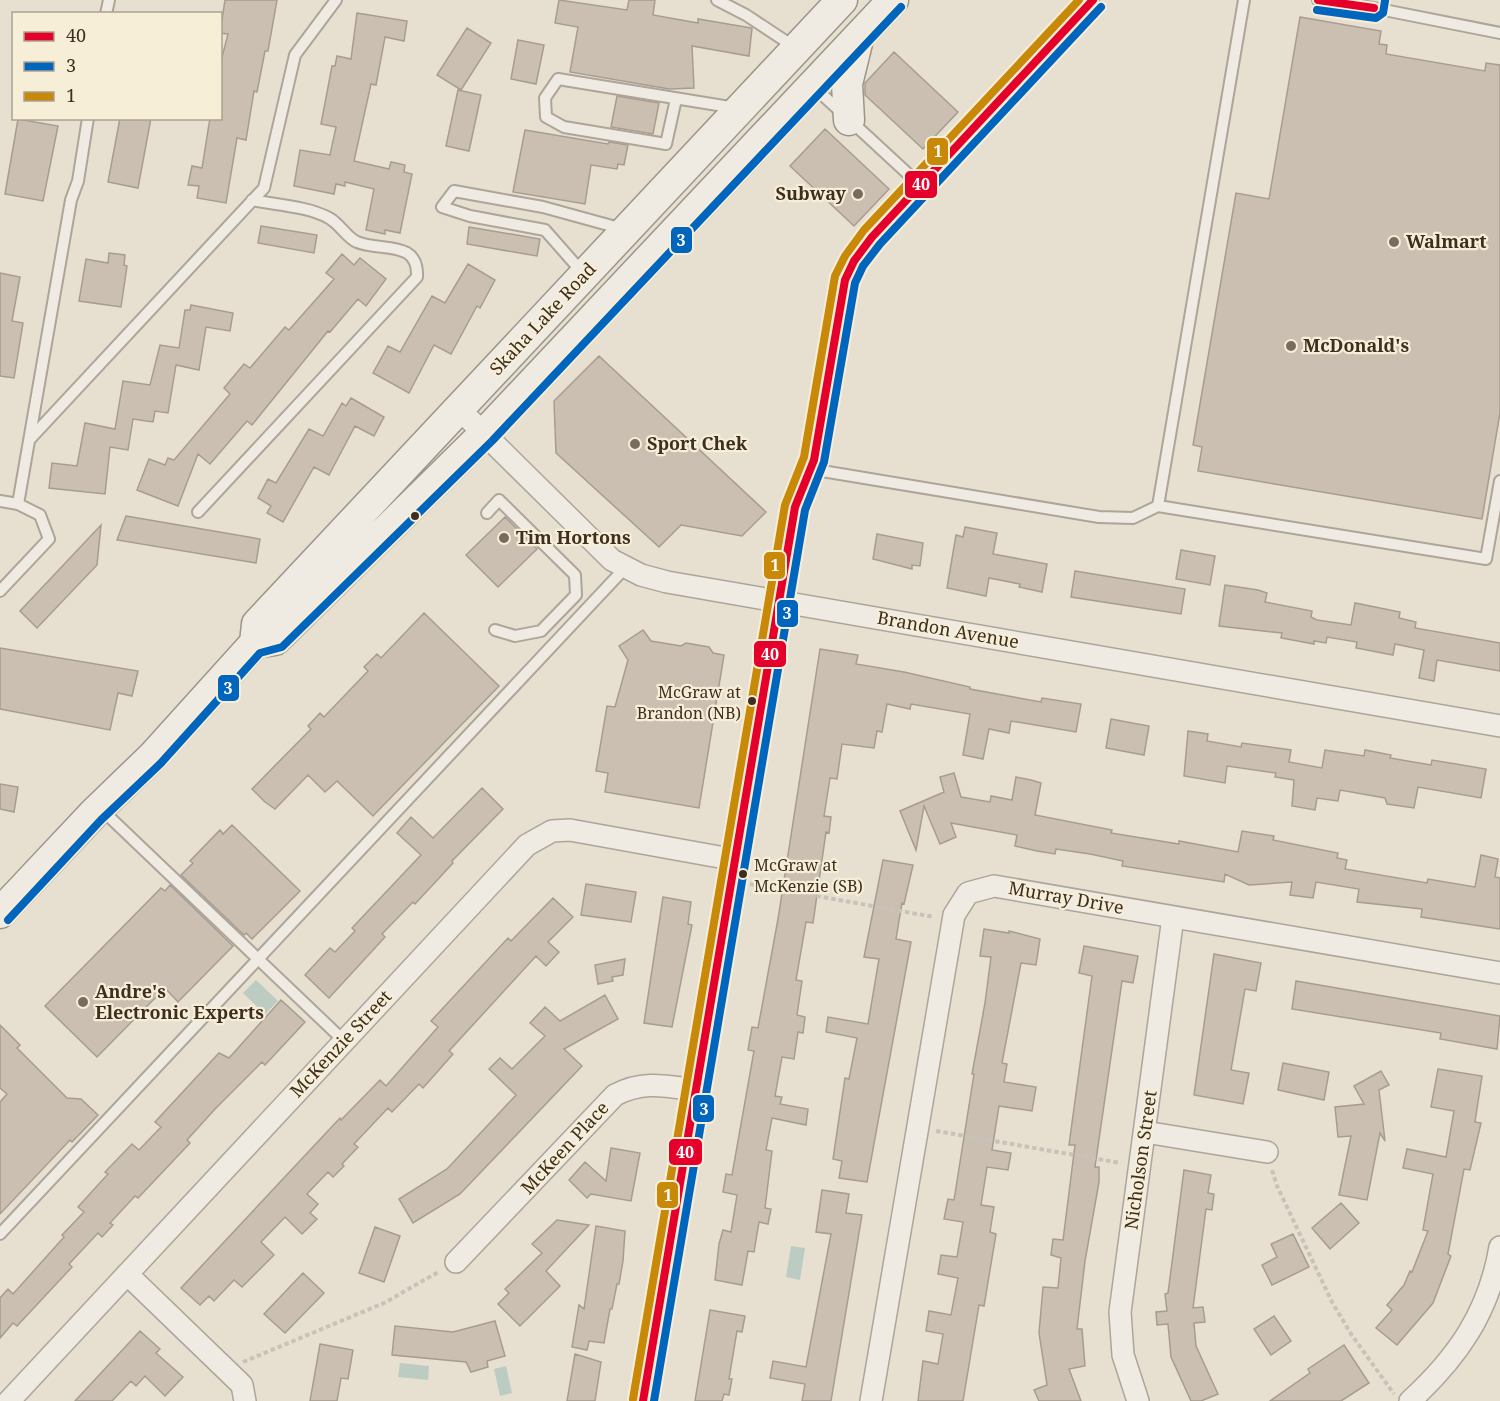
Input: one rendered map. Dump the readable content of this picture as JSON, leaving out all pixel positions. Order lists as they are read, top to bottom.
{
  "streets": {
    "main road": ["Skaha Lake Road"],
    "street": [
      "Brandon Avenue",
      "Murray Drive",
      "McKenzie Street",
      "McKeen Place",
      "Nicholson Street"
    ]
  },
  "crossings": [
    ["Skaha Lake Road", "Brandon Avenue"],
    ["Murray Drive", "Nicholson Street"]
  ],
  "places": [
    "Subway",
    "Walmart",
    "McDonald's",
    "Sport Chek",
    "Tim Hortons",
    "McGraw at Brandon (NB)",
    "McGraw at McKenzie (SB)",
    "Andre's Electronic Experts"
  ],
  "lines": ["transit line 40", "transit line 1", "transit line 3"],
  "legend": ["40", "3", "1"]
}
